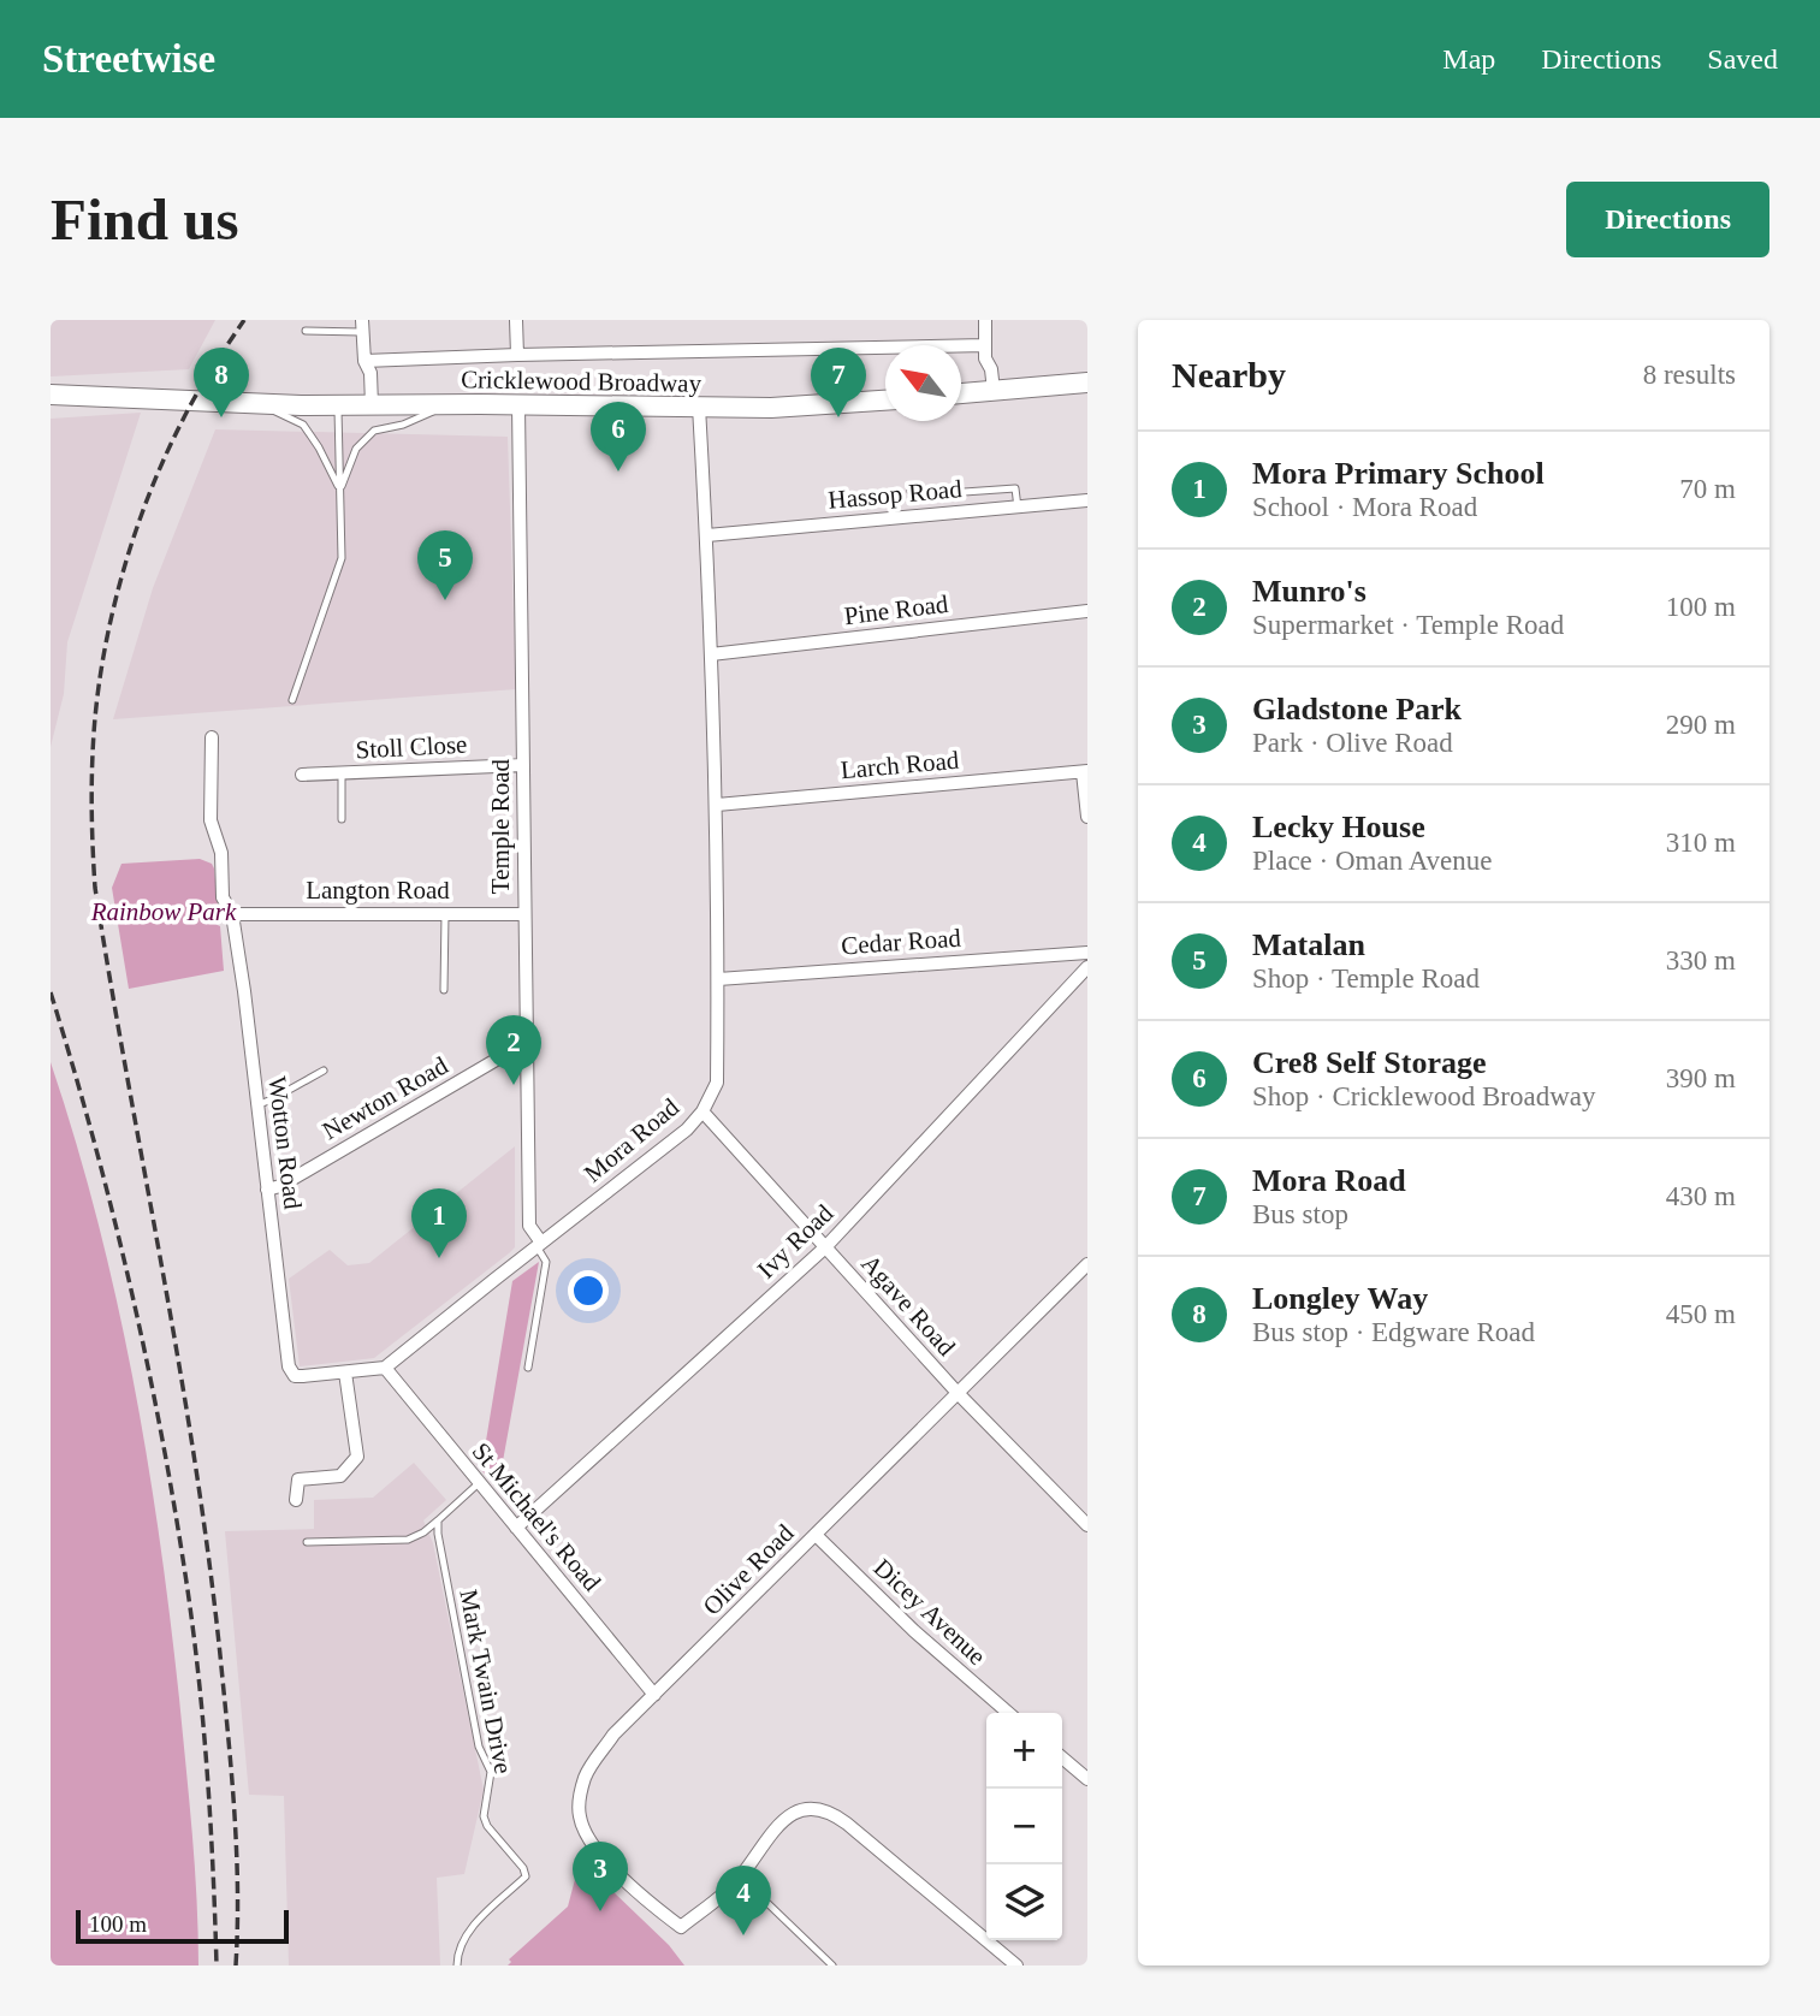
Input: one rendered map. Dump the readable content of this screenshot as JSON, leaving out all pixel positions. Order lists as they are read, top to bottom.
{
  "streets": {
    "main road": ["Cricklewood Broadway"],
    "street": [
      "Hassop Road",
      "Pine Road",
      "Stoll Close",
      "Larch Road",
      "Temple Road",
      "Langton Road",
      "Cedar Road",
      "Newton Road",
      "Mora Road",
      "Wotton Road",
      "Ivy Road",
      "Agave Road",
      "St Michael's Road",
      "Olive Road",
      "Dicey Avenue"
    ],
    "lane": ["Mark Twain Drive"]
  },
  "crossings": [
    ["Cricklewood Broadway", "Temple Road"],
    ["Cricklewood Broadway", "Mora Road"],
    ["Hassop Road", "Mora Road"],
    ["Pine Road", "Mora Road"],
    ["Stoll Close", "Temple Road"],
    ["Larch Road", "Mora Road"],
    ["Temple Road", "Langton Road"],
    ["Temple Road", "Newton Road"],
    ["Temple Road", "Mora Road"],
    ["Langton Road", "Wotton Road"],
    ["Cedar Road", "Mora Road"],
    ["Newton Road", "Wotton Road"],
    ["Mora Road", "Agave Road"],
    ["Mora Road", "St Michael's Road"],
    ["Ivy Road", "Agave Road"],
    ["Ivy Road", "St Michael's Road"],
    ["Agave Road", "Olive Road"],
    ["St Michael's Road", "Olive Road"],
    ["Olive Road", "Dicey Avenue"]
  ],
  "parks": ["Rainbow Park"],
  "scale_bar": "100 m",
  "north": "top left",
  "page": {
    "header": "Streetwise",
    "nav": ["Map", "Directions", "Saved"],
    "buttons": "Directions",
    "title": "Find us",
    "heading": ["Nearby", "8 results"],
    "pins": [
      "7",
      "8",
      "6",
      "5",
      "2",
      "1",
      "3",
      "4"
    ],
    "list": [
      {
        "mark": "1",
        "name": "Mora Primary School",
        "note": "School · Mora Road",
        "value": "70 m"
      },
      {
        "mark": "2",
        "name": "Munro's",
        "note": "Supermarket · Temple Road",
        "value": "100 m"
      },
      {
        "mark": "3",
        "name": "Gladstone Park",
        "note": "Park · Olive Road",
        "value": "290 m"
      },
      {
        "mark": "4",
        "name": "Lecky House",
        "note": "Place · Oman Avenue",
        "value": "310 m"
      },
      {
        "mark": "5",
        "name": "Matalan",
        "note": "Shop · Temple Road",
        "value": "330 m"
      },
      {
        "mark": "6",
        "name": "Cre8 Self Storage",
        "note": "Shop · Cricklewood Broadway",
        "value": "390 m"
      },
      {
        "mark": "7",
        "name": "Mora Road",
        "note": "Bus stop",
        "value": "430 m"
      },
      {
        "mark": "8",
        "name": "Longley Way",
        "note": "Bus stop · Edgware Road",
        "value": "450 m"
      }
    ],
    "map_buttons": ["+", "−"],
    "scale": "100 m"
  }
}
